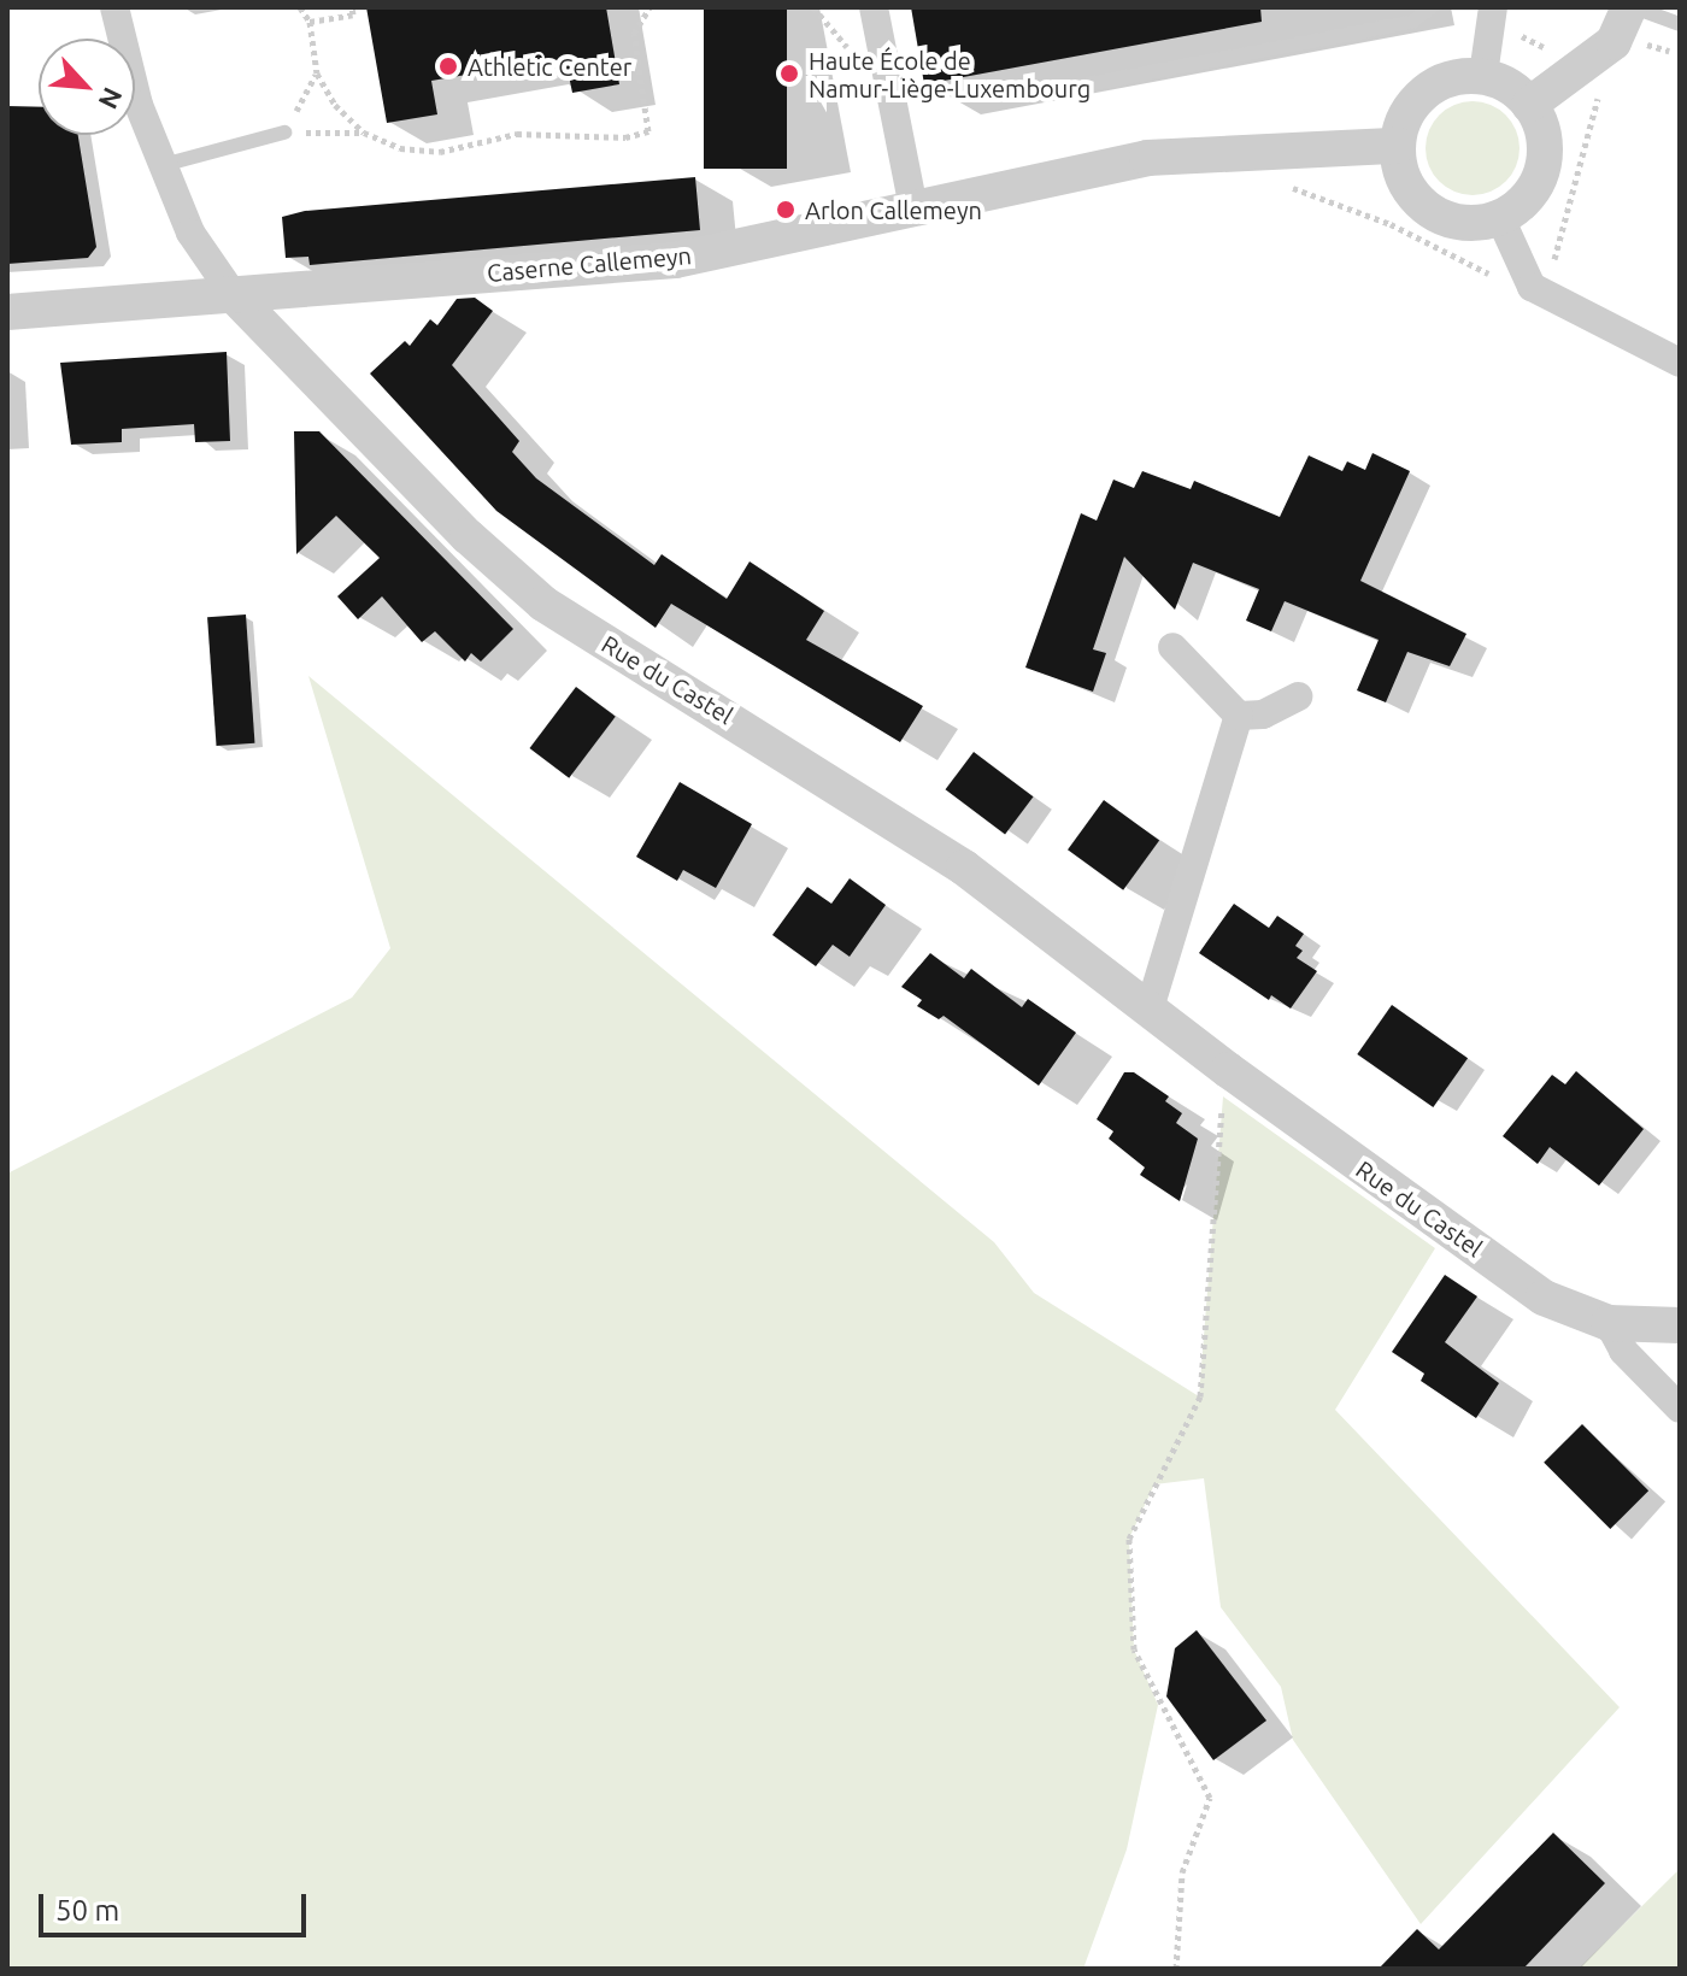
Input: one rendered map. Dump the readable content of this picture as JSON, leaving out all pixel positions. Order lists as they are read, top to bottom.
{
  "streets": {
    "street": ["Caserne Callemeyn", "Rue du Castel"]
  },
  "crossings": [
    ["Caserne Callemeyn", "Rue du Castel"]
  ],
  "places": ["Athletic Center", "Haute École de Namur-Liège-Luxembourg", "Arlon Callemeyn"],
  "scale_bar": "50 m",
  "north": "bottom right"
}
